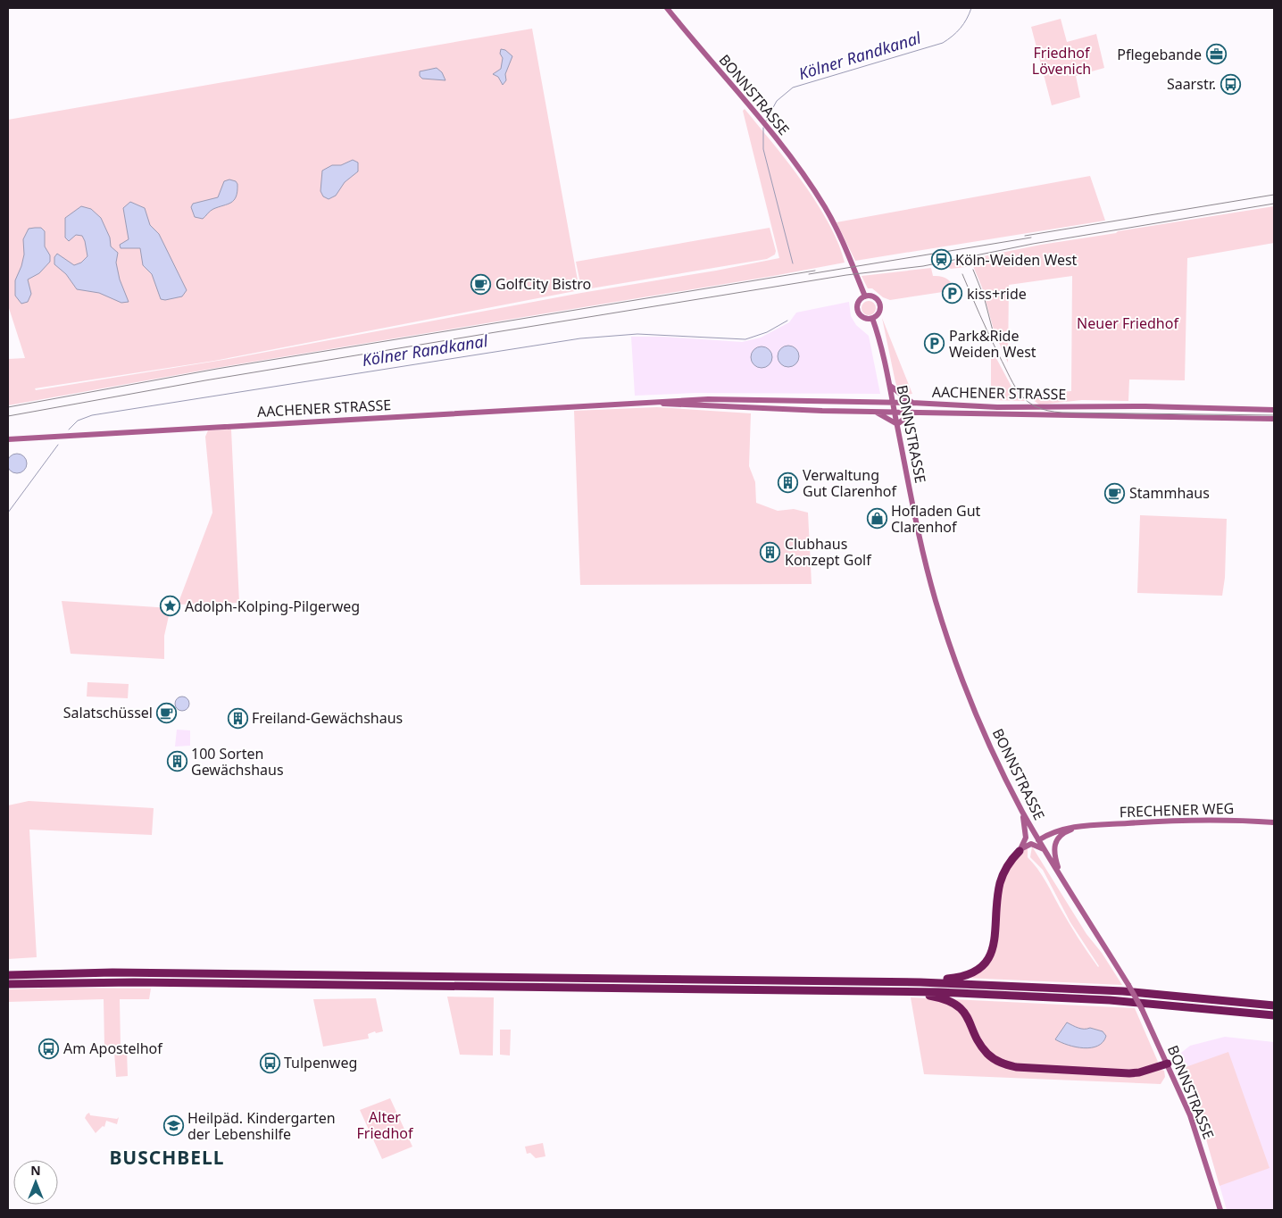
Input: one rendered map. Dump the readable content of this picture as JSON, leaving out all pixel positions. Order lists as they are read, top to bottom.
{
  "streets": {
    "main road": ["BONNSTRASSE", "AACHENER STRASSE", "FRECHENER WEG"]
  },
  "crossings": [
    ["BONNSTRASSE", "AACHENER STRASSE"],
    ["BONNSTRASSE", "FRECHENER WEG"]
  ],
  "districts": ["BUSCHBELL"],
  "water": ["Kölner Randkanal"],
  "parks": ["Friedhof Lövenich", "Neuer Friedhof", "Alter Friedhof"],
  "places": {
    "office": ["Pflegebande"],
    "bus stop": ["Saarstr.", "Am Apostelhof", "Tulpenweg"],
    "station": ["Köln-Weiden West"],
    "cafe": ["GolfCity Bistro", "Stammhaus", "Salatschüssel"],
    "parking": ["kiss+ride", "Park&Ride Weiden West"],
    "building": [
      "Verwaltung Gut Clarenhof",
      "Clubhaus Konzept Golf",
      "Freiland-Gewächshaus",
      "100 Sorten Gewächshaus"
    ],
    "shop": ["Hofladen Gut Clarenhof"],
    "place": ["Adolph-Kolping-Pilgerweg"],
    "school or university": ["Heilpäd. Kindergarten der Lebenshilfe"]
  },
  "north": "top"
}
